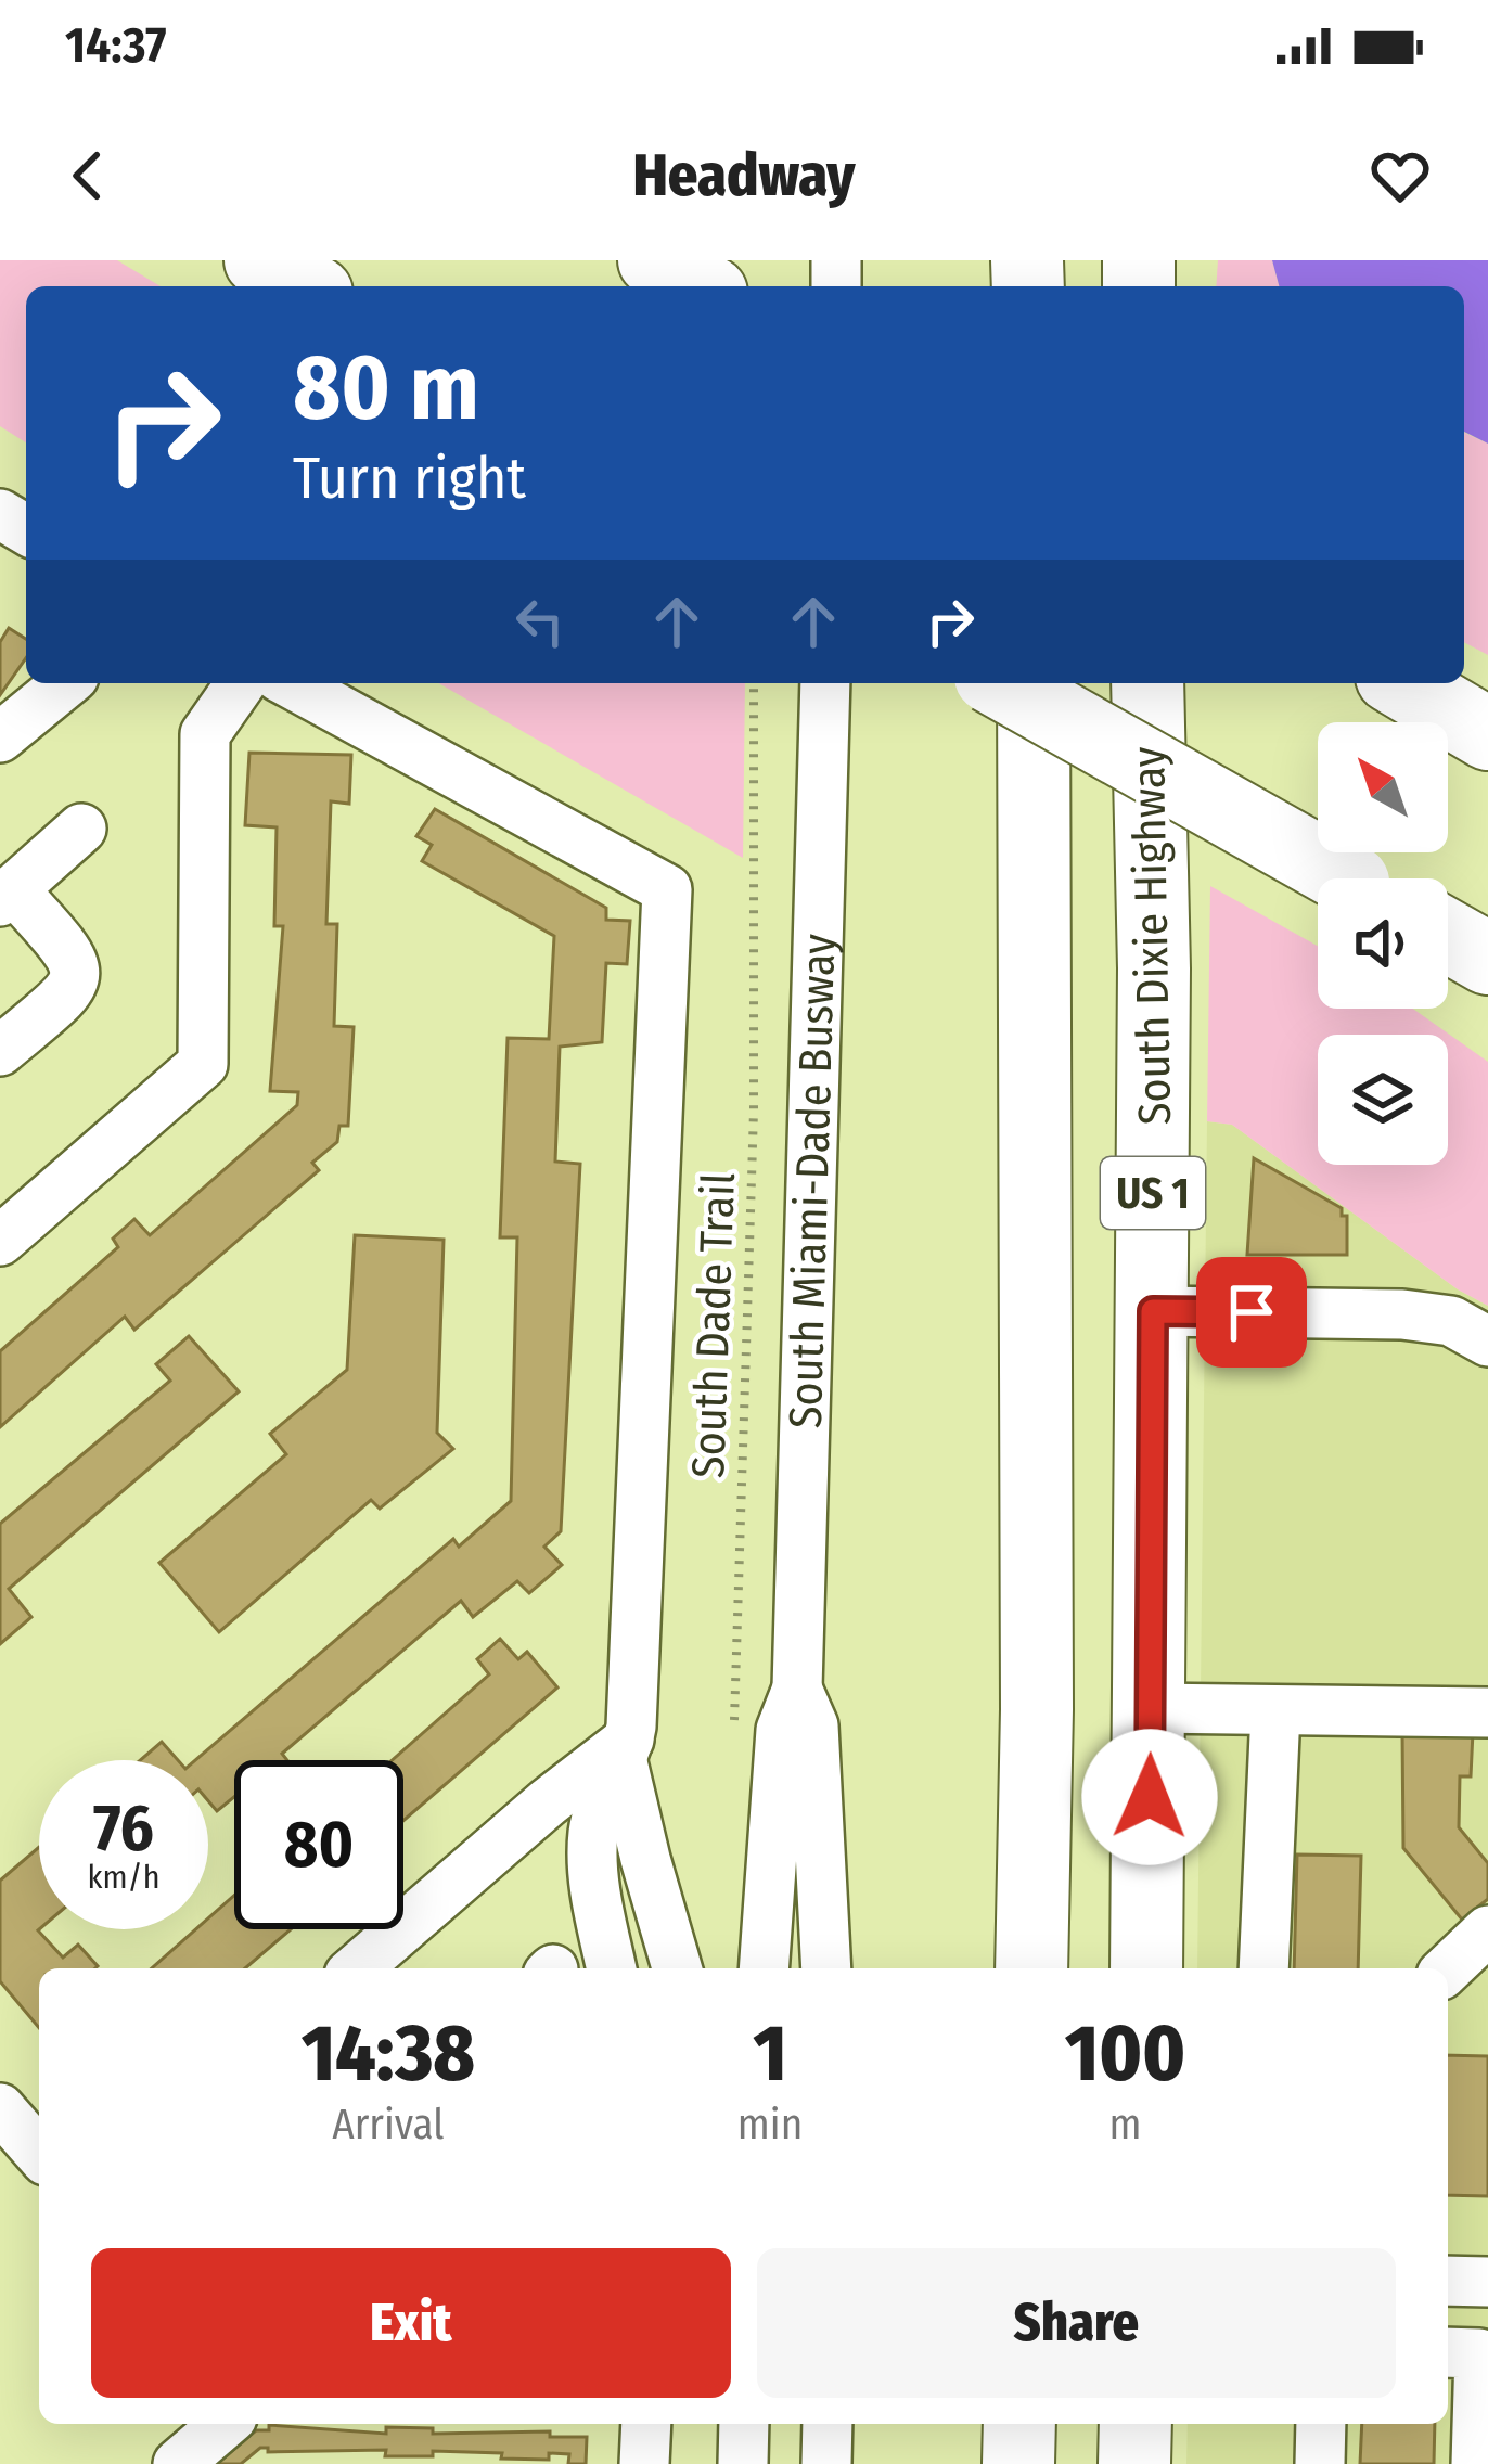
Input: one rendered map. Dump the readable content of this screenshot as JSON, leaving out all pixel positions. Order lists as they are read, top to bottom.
{
  "streets": {
    "highway": ["South Dixie Highway", "US 1"],
    "street": ["South Miami-Dade Busway"],
    "path": ["South Dade Trail"]
  },
  "north": "top left",
  "page": {
    "status": "14:37",
    "header": "Headway",
    "turn": ["80 m", "Turn right"],
    "speed": "76 km/h",
    "limit": "80",
    "eta": [
      "14:38",
      "Arrival",
      "1",
      "min",
      "100",
      "m"
    ],
    "buttons": ["Exit", "Share"]
  }
}
